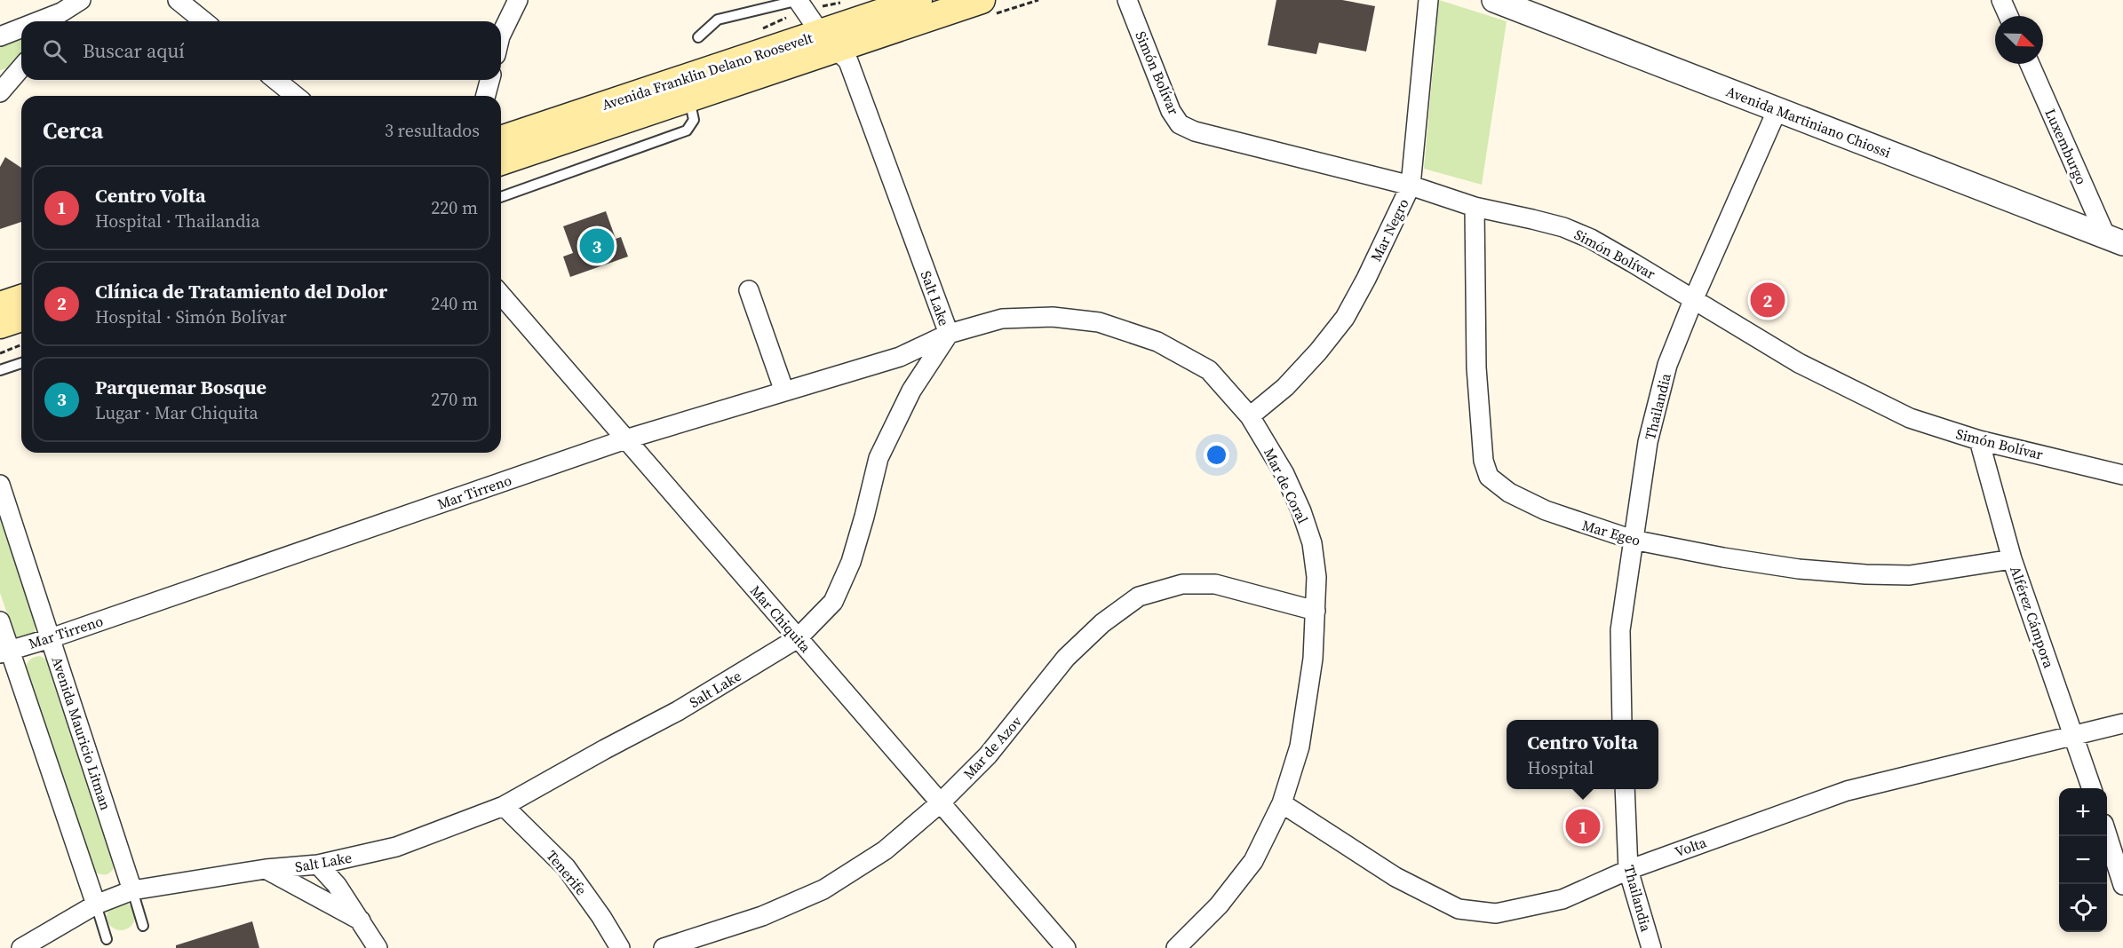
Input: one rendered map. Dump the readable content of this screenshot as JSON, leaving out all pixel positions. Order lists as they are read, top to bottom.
{
  "streets": {
    "main road": ["Avenida Franklin Delano Roosevelt"],
    "street": [
      "Simón Bolívar",
      "Avenida Martiniano Chiossi",
      "Luxemburgo",
      "Mar Negro",
      "Salt Lake",
      "Thailandia",
      "Mar de Coral",
      "Mar Tirreno",
      "Mar Egeo",
      "Alférez Cámpora",
      "Mar Chiquita",
      "Avenida Mauricio Litman",
      "Mar de Azov",
      "Volta",
      "Tenerife"
    ]
  },
  "crossings": [
    ["Avenida Franklin Delano Roosevelt", "Salt Lake"],
    ["Simón Bolívar", "Mar Negro"],
    ["Simón Bolívar", "Thailandia"],
    ["Simón Bolívar", "Mar Egeo"],
    ["Simón Bolívar", "Alférez Cámpora"],
    ["Avenida Martiniano Chiossi", "Luxemburgo"],
    ["Avenida Martiniano Chiossi", "Thailandia"],
    ["Mar Negro", "Mar de Coral"],
    ["Salt Lake", "Mar de Coral"],
    ["Salt Lake", "Mar Tirreno"],
    ["Salt Lake", "Mar Chiquita"],
    ["Salt Lake", "Avenida Mauricio Litman"],
    ["Salt Lake", "Tenerife"],
    ["Thailandia", "Mar Egeo"],
    ["Thailandia", "Volta"],
    ["Mar de Coral", "Mar Tirreno"],
    ["Mar de Coral", "Mar de Azov"],
    ["Mar de Coral", "Volta"],
    ["Mar Tirreno", "Mar Chiquita"],
    ["Mar Tirreno", "Avenida Mauricio Litman"],
    ["Mar Egeo", "Alférez Cámpora"],
    ["Alférez Cámpora", "Volta"],
    ["Mar Chiquita", "Mar de Azov"]
  ],
  "north": "bottom right",
  "page": {
    "search": "Buscar aquí",
    "heading": ["Cerca", "3 resultados"],
    "list": [
      {
        "mark": "1",
        "name": "Centro Volta",
        "note": "Hospital · Thailandia",
        "value": "220 m"
      },
      {
        "mark": "2",
        "name": "Clínica de Tratamiento del Dolor",
        "note": "Hospital · Simón Bolívar",
        "value": "240 m"
      },
      {
        "mark": "3",
        "name": "Parquemar Bosque",
        "note": "Lugar · Mar Chiquita",
        "value": "270 m"
      }
    ],
    "pins": ["3", "2", "1"],
    "popup": ["Centro Volta", "Hospital"],
    "map_buttons": ["+", "−"]
  }
}
